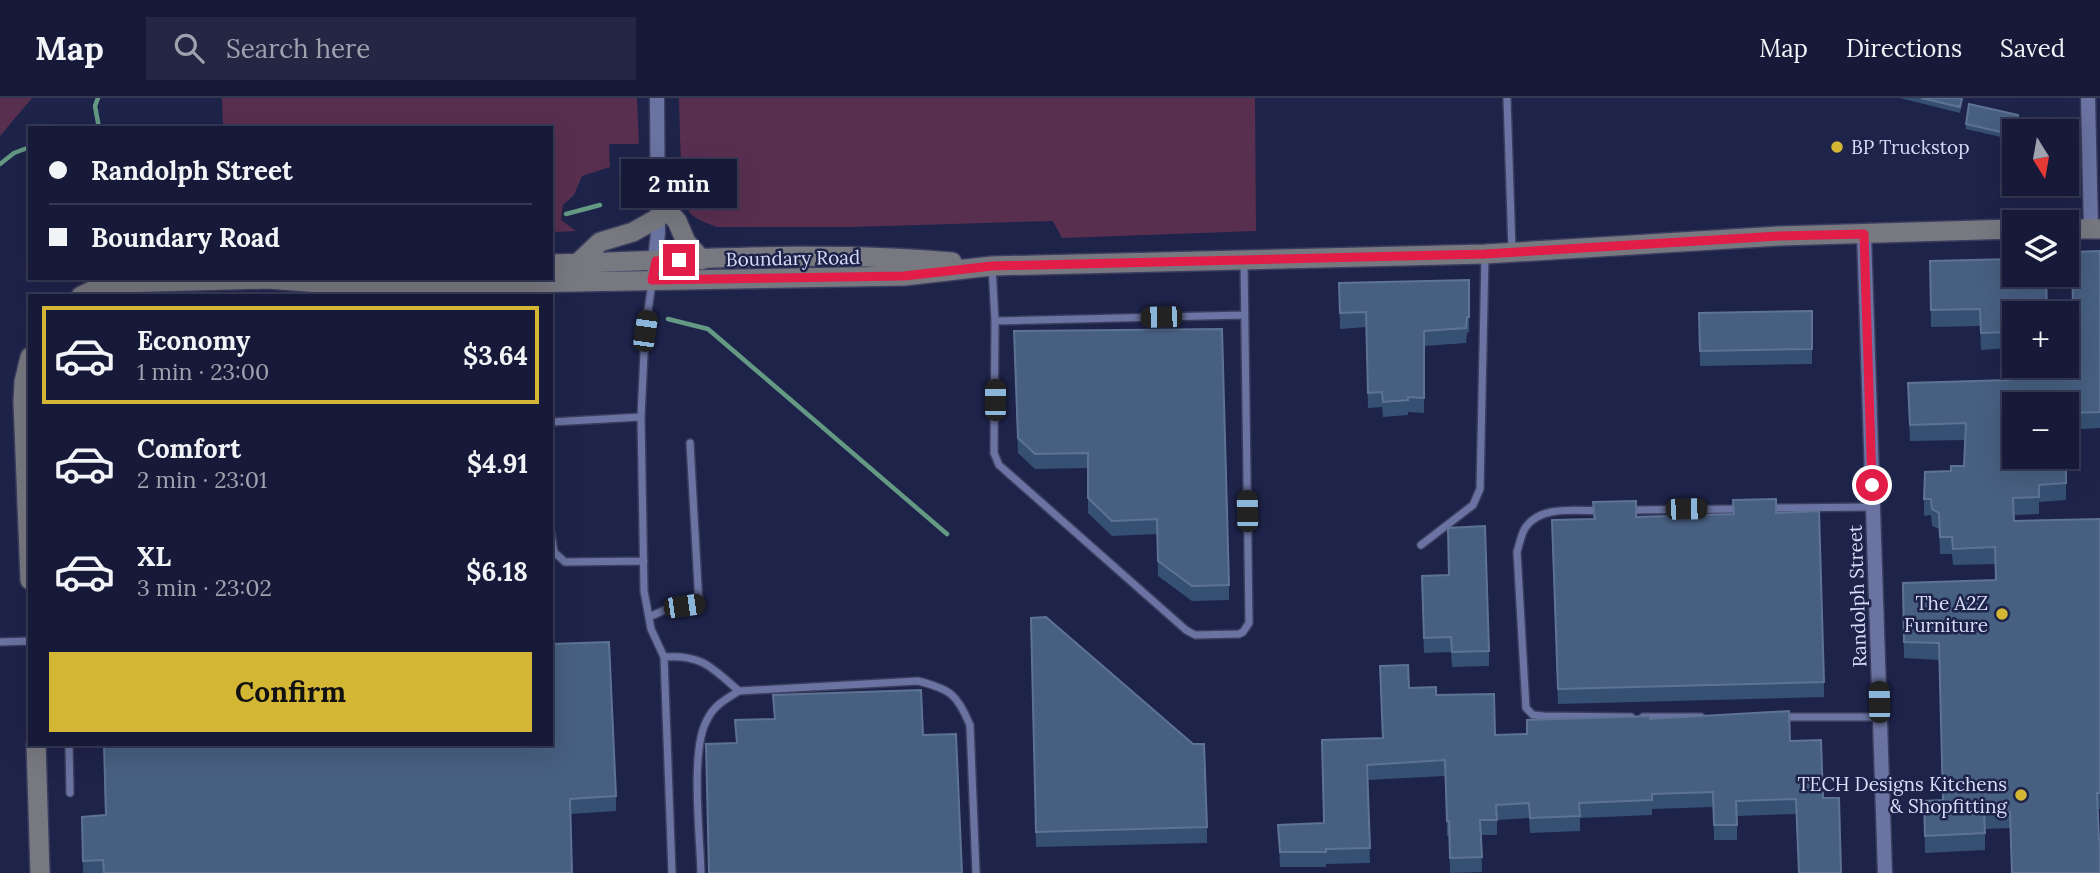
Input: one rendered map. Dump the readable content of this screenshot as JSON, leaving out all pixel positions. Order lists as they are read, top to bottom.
{
  "streets": {
    "main road": ["Boundary Road"],
    "street": ["Randolph Street"]
  },
  "crossings": [
    ["Boundary Road", "Randolph Street"]
  ],
  "places": ["BP Truckstop", "The A2Z Furniture", "TECH Designs Kitchens & Shopfitting"],
  "north": "bottom",
  "page": {
    "header": "Map",
    "search": "Search here",
    "nav": ["Map", "Directions", "Saved"],
    "map_buttons": ["+", "−"],
    "banner": ["Randolph Street", "Boundary Road"],
    "bubble": "2 min",
    "list": [
      {
        "name": "Economy",
        "note": "1 min · 23:00",
        "value": "$3.64"
      },
      {
        "name": "Comfort",
        "note": "2 min · 23:01",
        "value": "$4.91"
      },
      {
        "name": "XL",
        "note": "3 min · 23:02",
        "value": "$6.18"
      }
    ],
    "buttons": "Confirm"
  }
}
